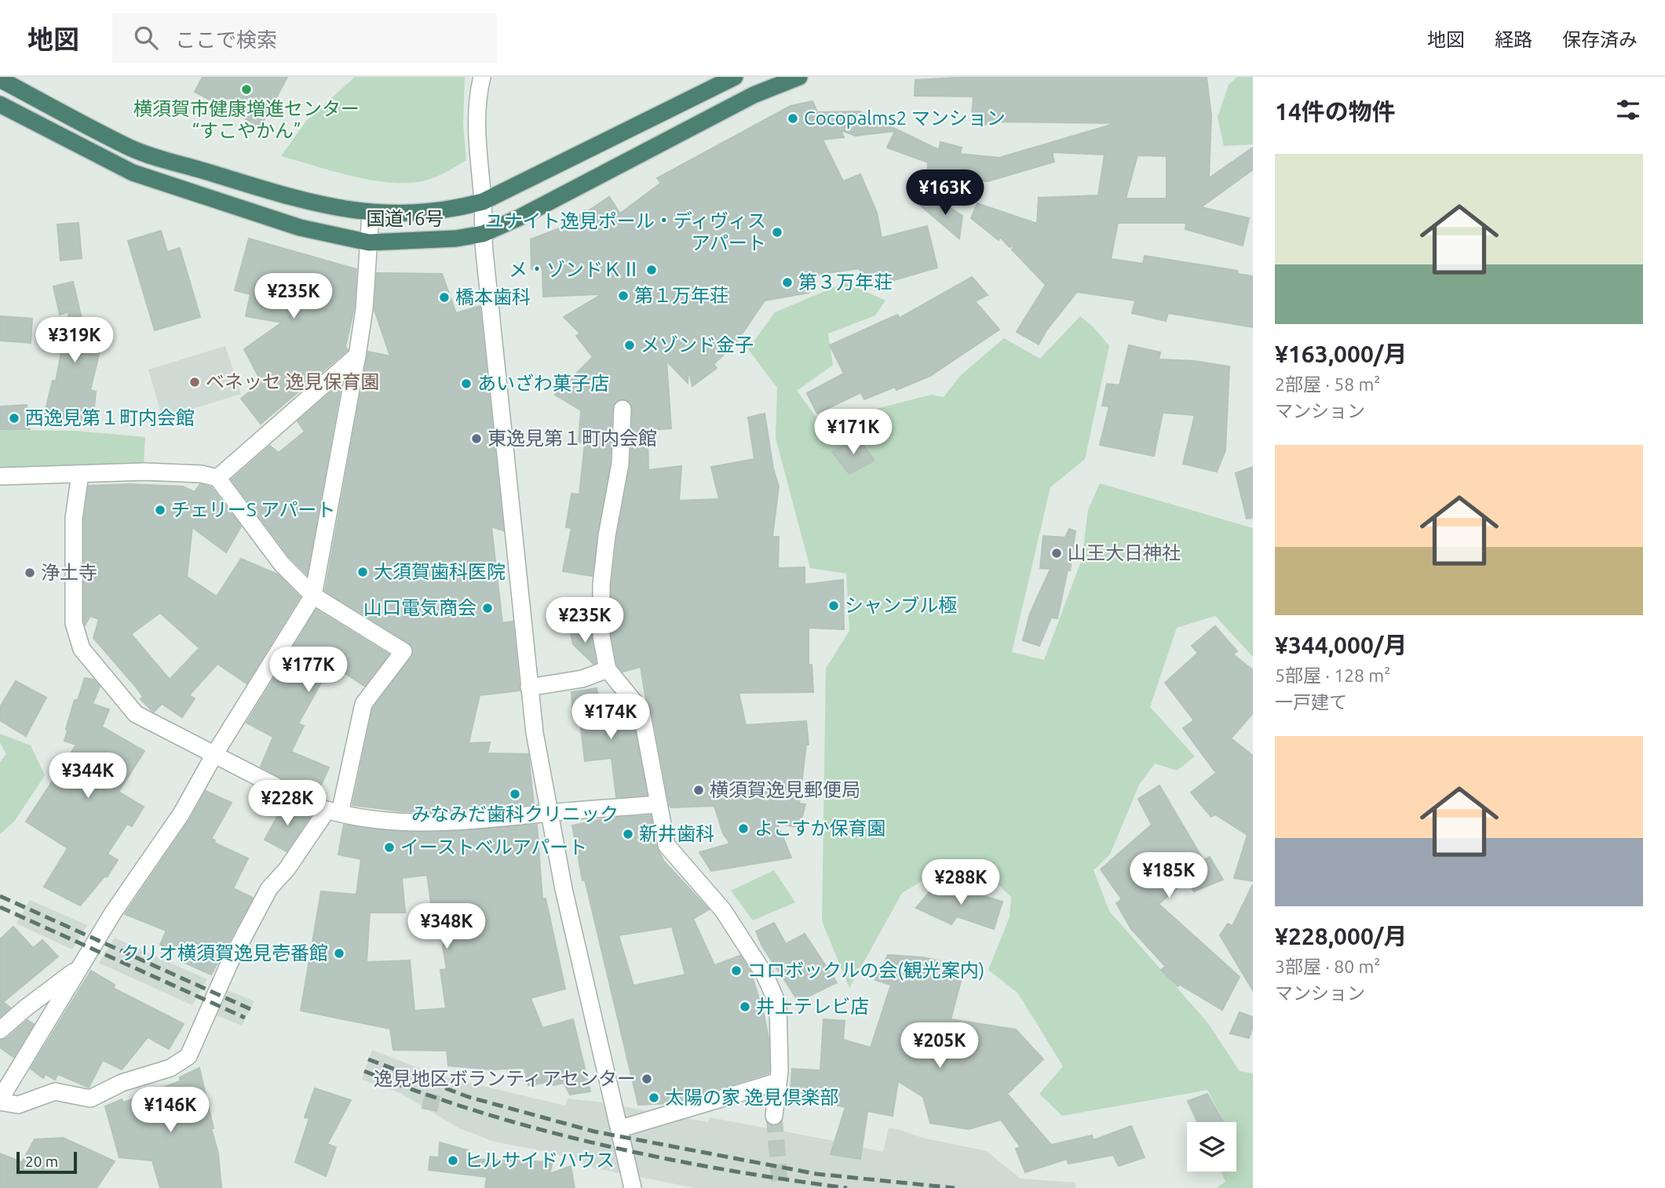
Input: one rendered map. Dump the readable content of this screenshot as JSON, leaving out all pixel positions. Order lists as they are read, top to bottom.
{
  "streets": {
    "highway": ["国道16号"]
  },
  "places": [
    "横須賀市健康増進センター “すこやかん”",
    "Cocopalms2 マンション",
    "ユナイト逸見ポール・ディヴィス アパート",
    "メ・ゾンドＫⅡ",
    "第３万年荘",
    "第１万年荘",
    "橋本歯科",
    "メゾンド金子",
    "ベネッセ 逸見保育園",
    "あいざわ菓子店",
    "西逸見第１町内会館",
    "東逸見第１町内会館",
    "チェリーS アパート",
    "山王大日神社",
    "大須賀歯科医院",
    "浄土寺",
    "シャンブル極",
    "山口電気商会",
    "横須賀逸見郵便局",
    "みなみだ歯科クリニック",
    "よこすか保育園",
    "新井歯科",
    "イーストベルアパート",
    "クリオ横須賀逸見壱番館",
    "コロボックルの会(観光案内)",
    "井上テレビ店",
    "逸見地区ボランティアセンター",
    "太陽の家 逸見倶楽部",
    "ヒルサイドハウス"
  ],
  "scale_bar": "20 m",
  "page": {
    "header": "地図",
    "search": "ここで検索",
    "nav": ["地図", "経路", "保存済み"],
    "heading": "14件の物件",
    "list": [
      {
        "name": "¥163,000/月",
        "note": "2部屋 · 58 m² · マンション"
      },
      {
        "name": "¥344,000/月",
        "note": "5部屋 · 128 m² · 一戸建て"
      },
      {
        "name": "¥228,000/月",
        "note": "3部屋 · 80 m² · マンション"
      }
    ],
    "price": [
      "¥163K",
      "¥235K",
      "¥319K",
      "¥171K",
      "¥235K",
      "¥177K",
      "¥174K",
      "¥344K",
      "¥228K",
      "¥185K",
      "¥288K",
      "¥348K",
      "¥205K",
      "¥146K"
    ],
    "scale": "20 m"
  }
}
